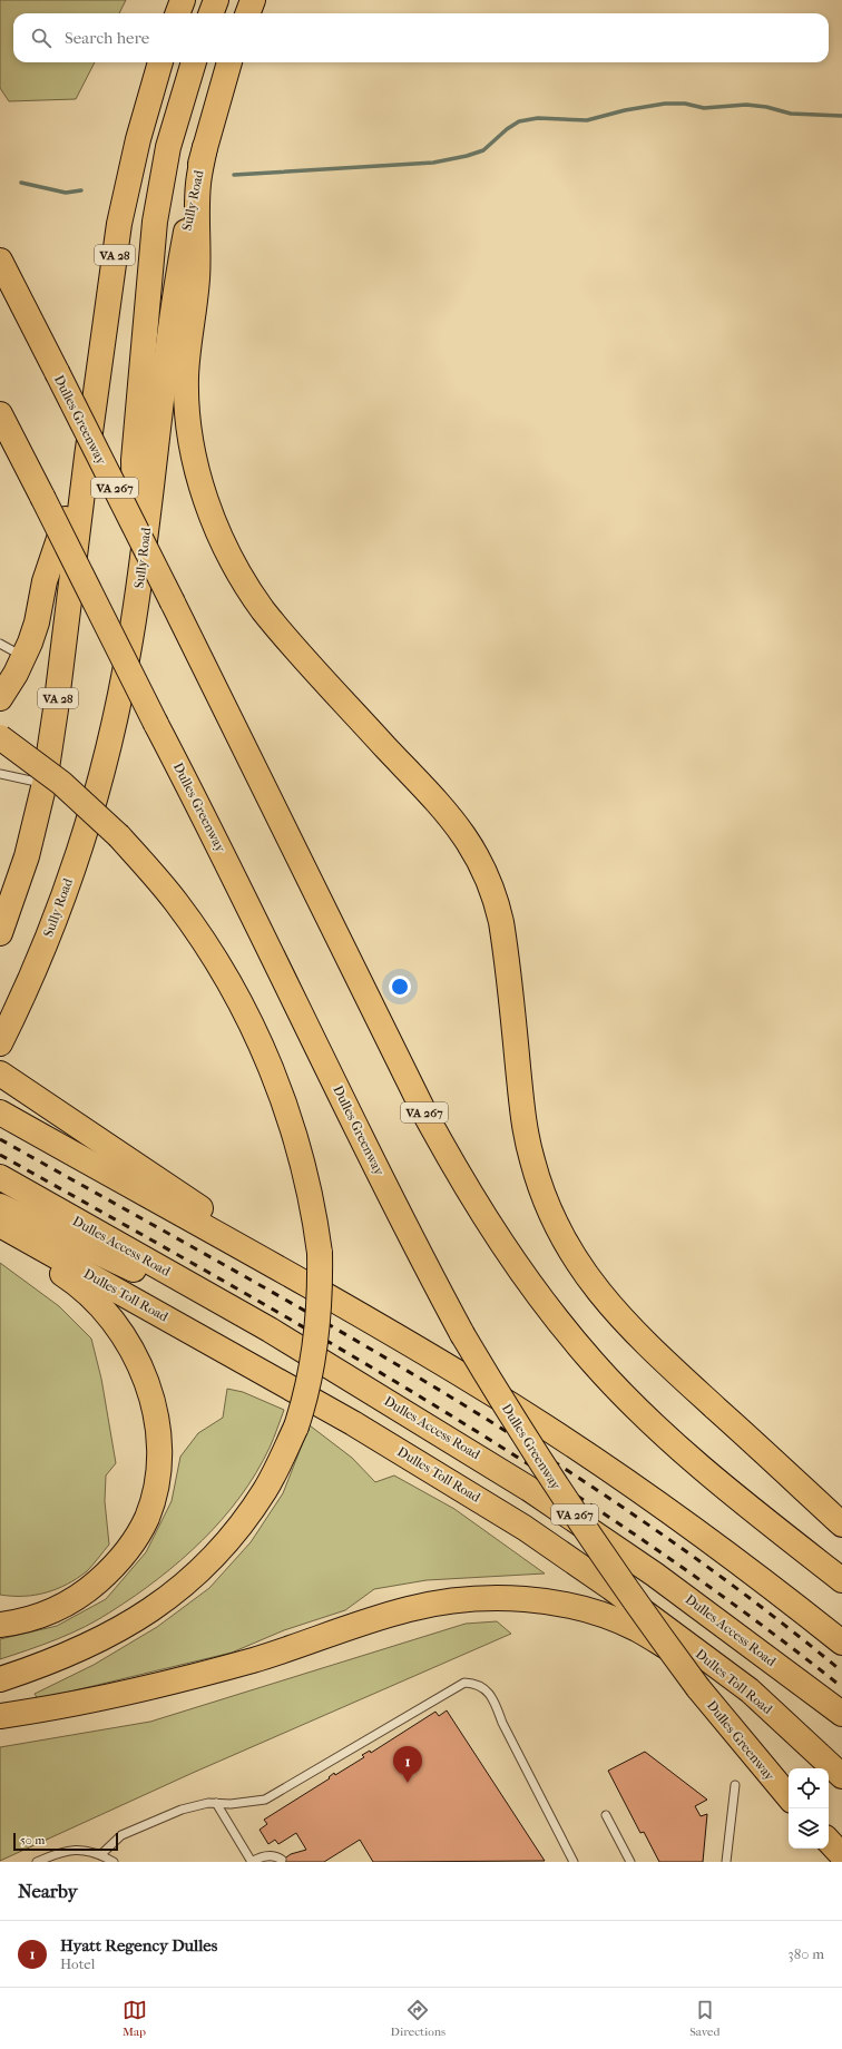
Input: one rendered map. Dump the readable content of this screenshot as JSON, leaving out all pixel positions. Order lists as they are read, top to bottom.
{
  "streets": {
    "highway": [
      "Sully Road",
      "VA 28",
      "Dulles Greenway",
      "VA 267",
      "Dulles Access Road",
      "Dulles Toll Road"
    ]
  },
  "scale_bar": "50 m",
  "page": {
    "search": "Search here",
    "pins": "1",
    "scale": "50 m",
    "heading": "Nearby",
    "list": [
      {
        "mark": "1",
        "name": "Hyatt Regency Dulles",
        "note": "Hotel",
        "value": "380 m"
      }
    ],
    "nav": ["Map", "Directions", "Saved"]
  }
}
